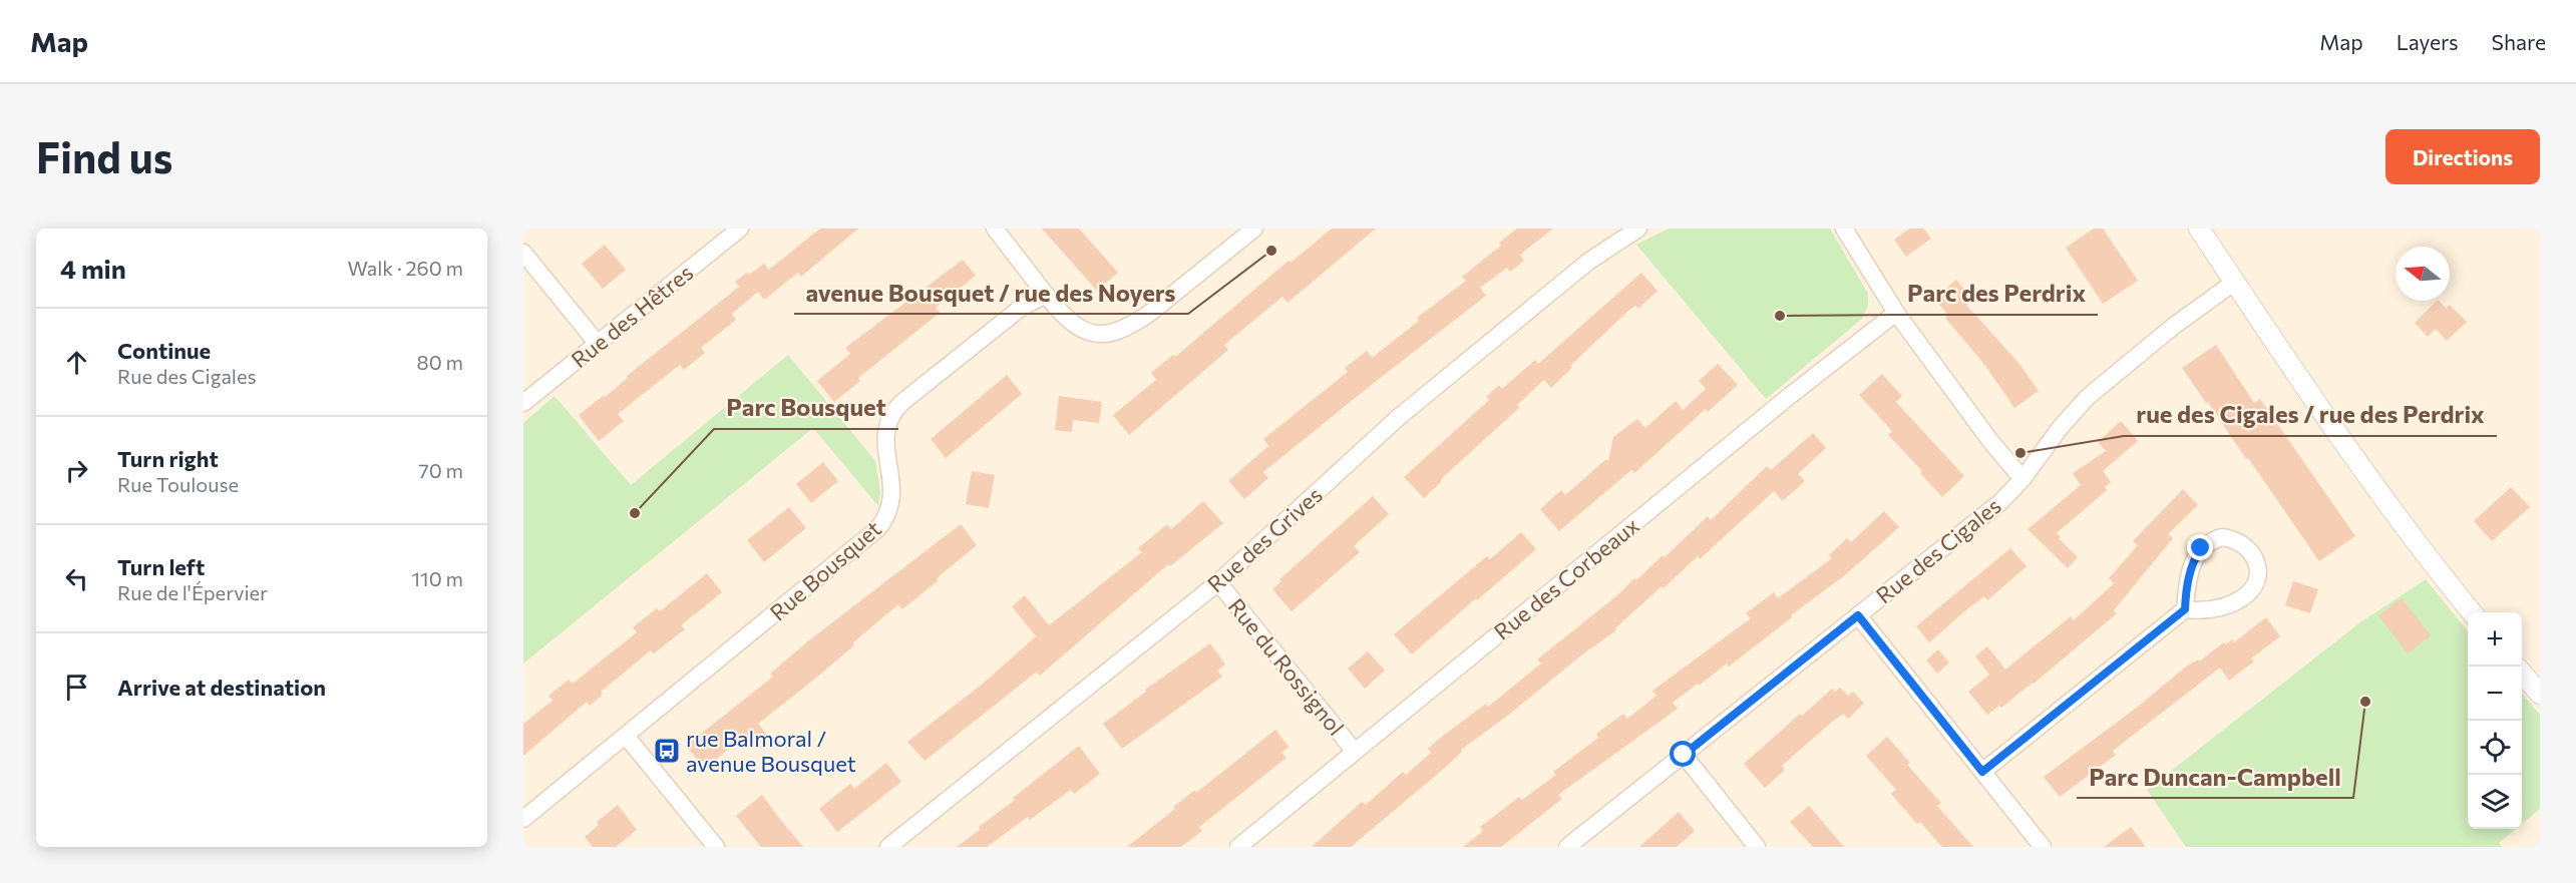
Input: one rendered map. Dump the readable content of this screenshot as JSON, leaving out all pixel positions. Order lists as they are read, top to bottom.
{
  "streets": {
    "street": [
      "Rue des Hêtres",
      "Rue des Grives",
      "Rue des Cigales",
      "Rue Bousquet",
      "Rue des Corbeaux",
      "Rue du Rossignol"
    ]
  },
  "crossings": [
    ["Rue des Grives", "Rue du Rossignol"],
    ["Rue des Corbeaux", "Rue du Rossignol"]
  ],
  "places": {
    "other": [
      "avenue Bousquet / rue des Noyers",
      "Parc des Perdrix",
      "rue des Cigales / rue des Perdrix",
      "Parc Bousquet",
      "Parc Duncan-Campbell"
    ],
    "bus stop": ["rue Balmoral / avenue Bousquet"]
  },
  "north": "left",
  "page": {
    "header": "Map",
    "nav": ["Map", "Layers", "Share"],
    "buttons": "Directions",
    "title": "Find us",
    "heading": ["4 min", "Walk · 260 m"],
    "list": [
      ["Continue", "Rue des Cigales", "80 m"],
      ["Turn right", "Rue Toulouse", "70 m"],
      ["Turn left", "Rue de l'Épervier", "110 m"],
      "Arrive at destination"
    ],
    "map_buttons": ["+", "−"]
  }
}
